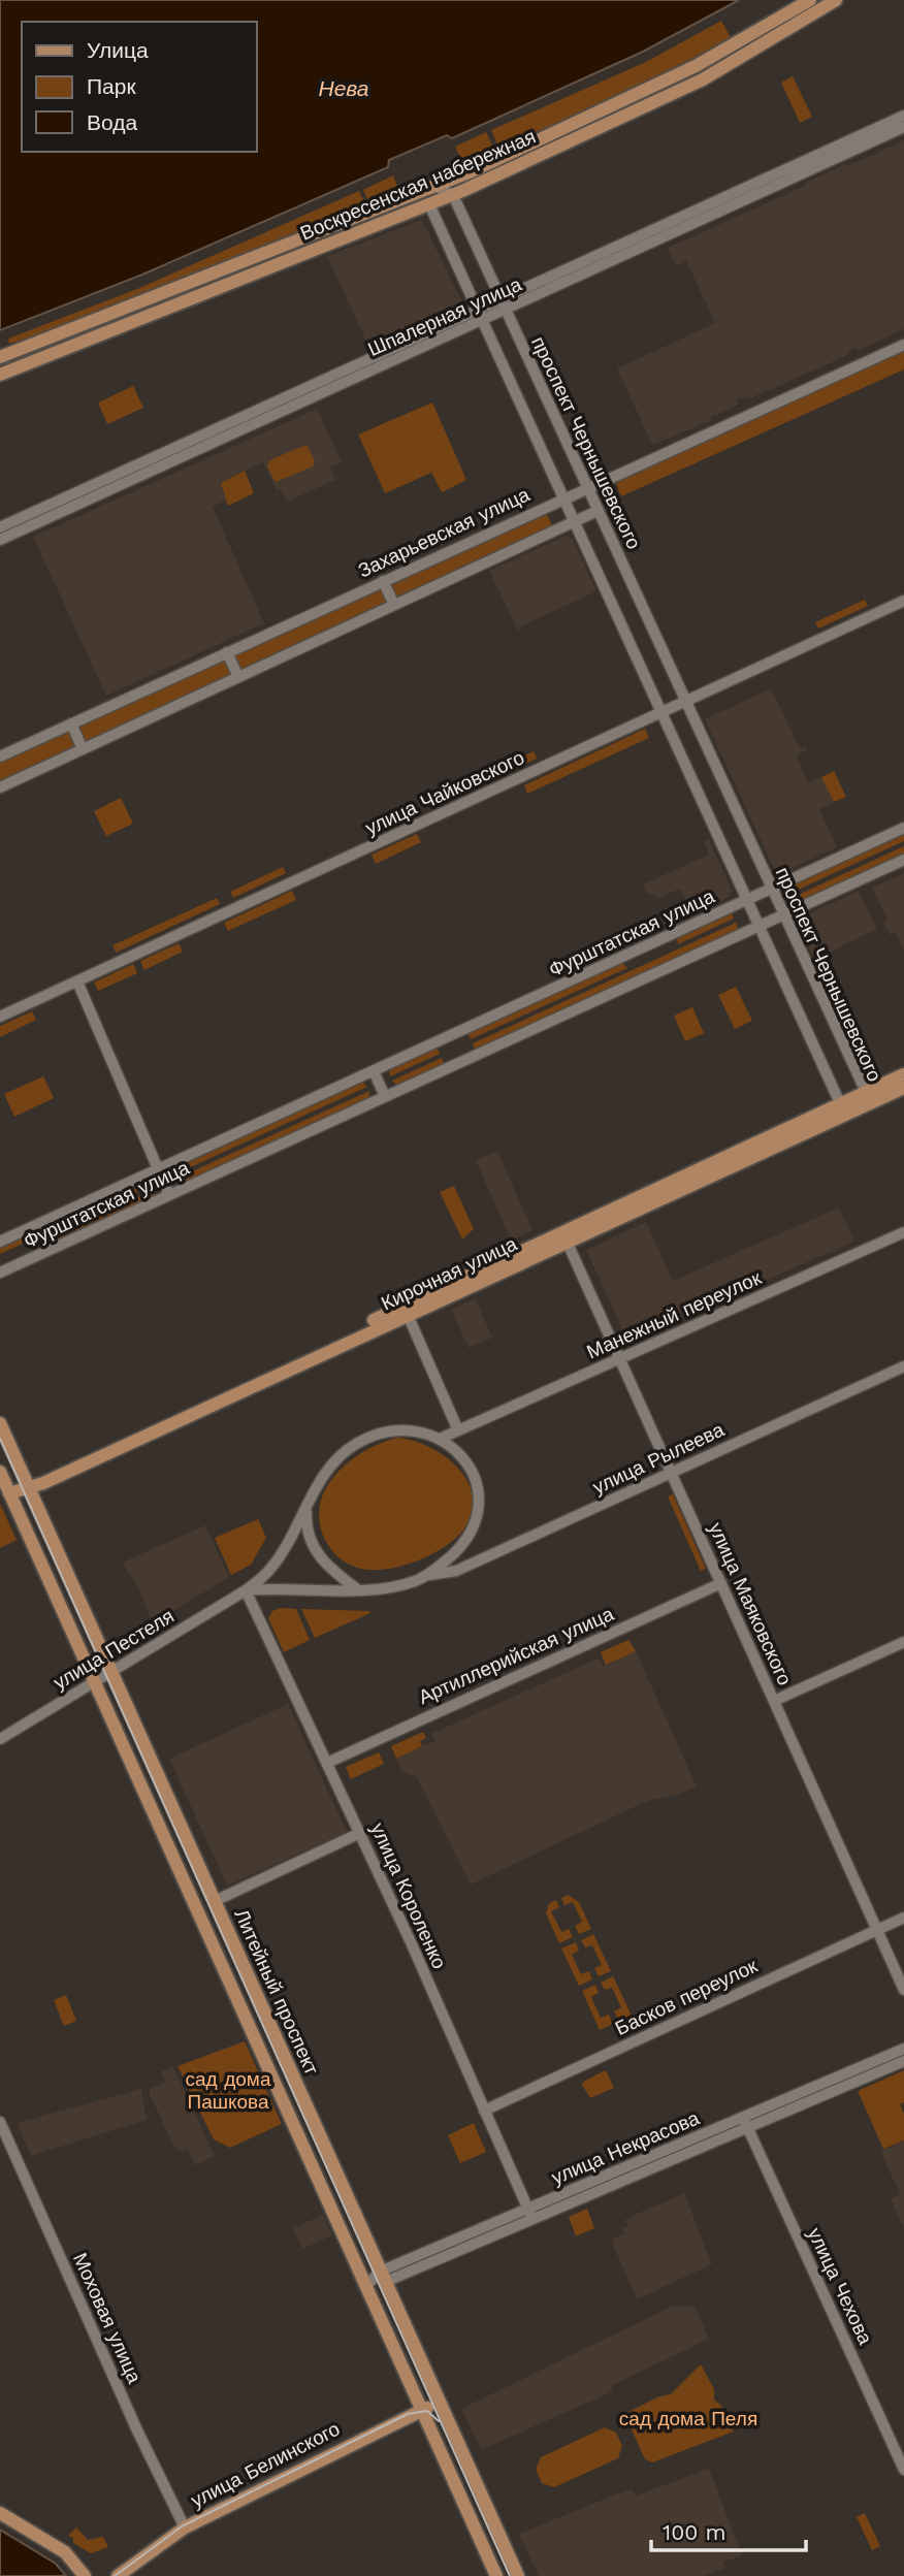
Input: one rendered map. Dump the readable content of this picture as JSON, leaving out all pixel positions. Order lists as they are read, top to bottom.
{
  "streets": {
    "main road": [
      "Воскресенская набережная",
      "Кирочная улица",
      "Литейный проспект",
      "улица Белинского"
    ],
    "street": [
      "Шпалерная улица",
      "проспект Чернышевского",
      "Захарьевская улица",
      "улица Чайковского",
      "Фурштатская улица",
      "Манежный переулок",
      "улица Рылеева",
      "улица Маяковского",
      "улица Пестеля",
      "Артиллерийская улица",
      "улица Короленко",
      "Басков переулок",
      "улица Некрасова",
      "улица Чехова",
      "Моховая улица"
    ]
  },
  "crossings": [
    ["Воскресенская набережная", "проспект Чернышевского"],
    ["Шпалерная улица", "проспект Чернышевского"],
    ["проспект Чернышевского", "Захарьевская улица"],
    ["проспект Чернышевского", "улица Чайковского"],
    ["проспект Чернышевского", "Фурштатская улица"],
    ["проспект Чернышевского", "Кирочная улица"],
    ["Кирочная улица", "улица Маяковского"],
    ["Кирочная улица", "Литейный проспект"],
    ["Манежный переулок", "улица Рылеева"],
    ["Манежный переулок", "улица Маяковского"],
    ["Манежный переулок", "улица Пестеля"],
    ["улица Рылеева", "улица Маяковского"],
    ["улица Рылеева", "улица Пестеля"],
    ["улица Маяковского", "Артиллерийская улица"],
    ["улица Маяковского", "Басков переулок"],
    ["улица Пестеля", "улица Короленко"],
    ["улица Пестеля", "Литейный проспект"],
    ["Артиллерийская улица", "улица Короленко"],
    ["улица Короленко", "Басков переулок"],
    ["улица Короленко", "улица Некрасова"],
    ["Литейный проспект", "улица Некрасова"],
    ["Литейный проспект", "улица Белинского"],
    ["улица Некрасова", "улица Чехова"],
    ["Моховая улица", "улица Белинского"]
  ],
  "water": ["Нева"],
  "parks": ["сад дома Пашкова", "сад дома Пеля"],
  "legend": ["Улица", "Парк", "Вода"],
  "scale_bar": "100 m"
}
